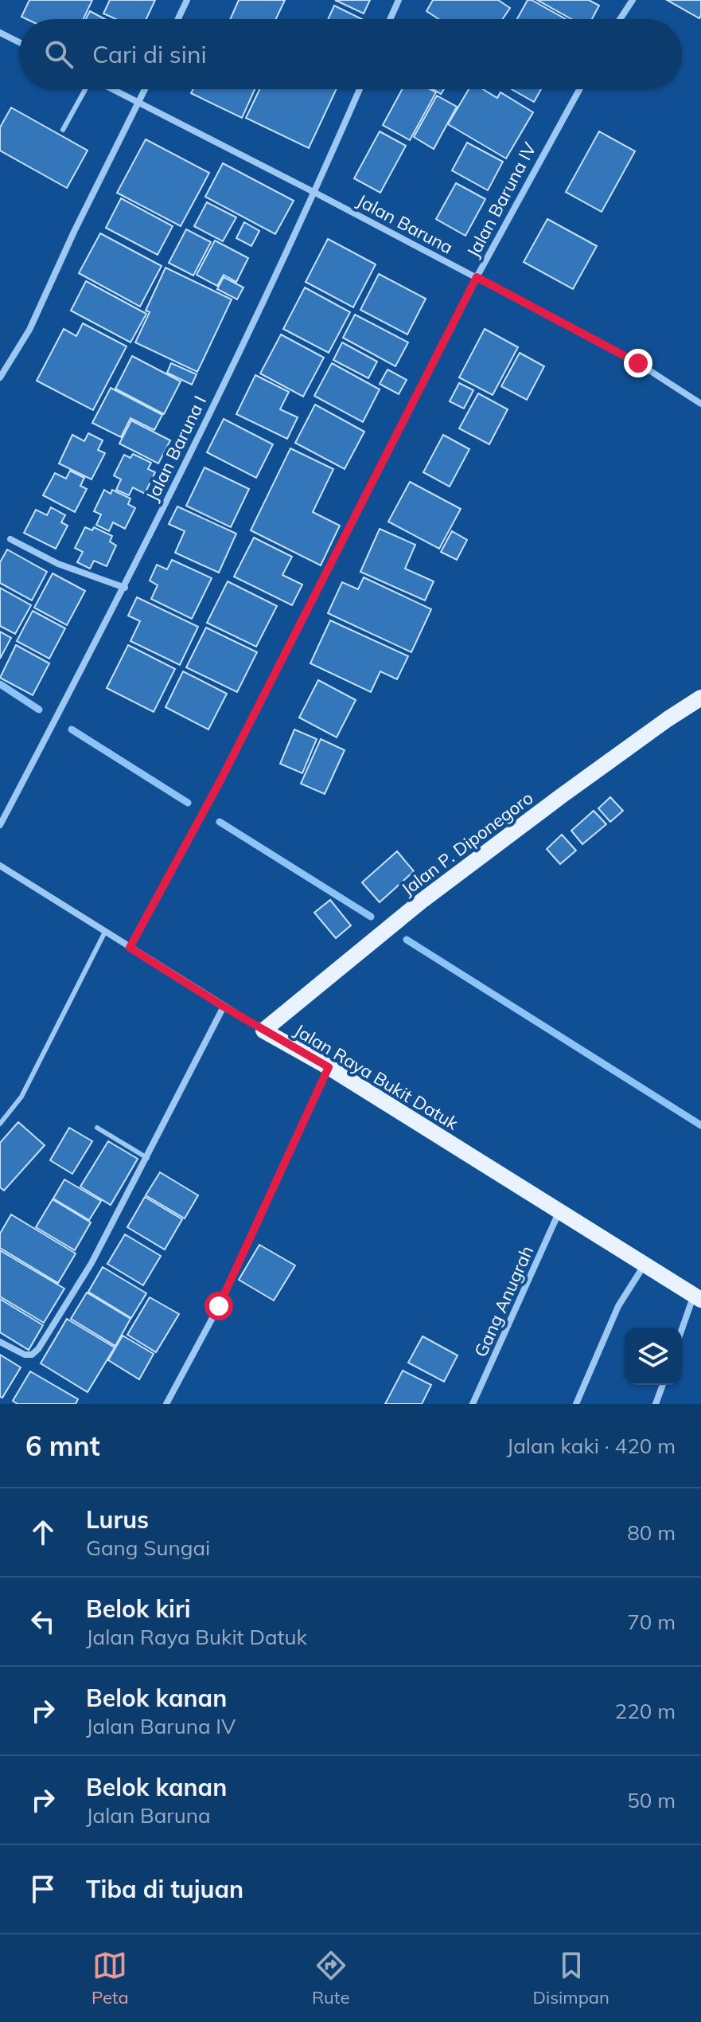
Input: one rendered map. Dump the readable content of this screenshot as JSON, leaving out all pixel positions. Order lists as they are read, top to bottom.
{
  "streets": {
    "main road": ["Jalan P. Diponegoro", "Jalan Raya Bukit Datuk"],
    "street": [
      "Jalan Baruna IV",
      "Jalan Baruna",
      "Jalan Baruna I",
      "Gang Anugrah"
    ]
  },
  "crossings": [
    ["Jalan Baruna IV", "Jalan Baruna"],
    ["Jalan Baruna IV", "Jalan Raya Bukit Datuk"],
    ["Jalan Baruna", "Jalan Baruna I"],
    ["Jalan P. Diponegoro", "Jalan Raya Bukit Datuk"],
    ["Jalan Raya Bukit Datuk", "Gang Anugrah"]
  ],
  "page": {
    "search": "Cari di sini",
    "heading": ["6 mnt", "Jalan kaki · 420 m"],
    "list": [
      ["Lurus", "Gang Sungai", "80 m"],
      ["Belok kiri", "Jalan Raya Bukit Datuk", "70 m"],
      ["Belok kanan", "Jalan Baruna IV", "220 m"],
      ["Belok kanan", "Jalan Baruna", "50 m"],
      "Tiba di tujuan"
    ],
    "nav": ["Peta", "Rute", "Disimpan"]
  }
}
